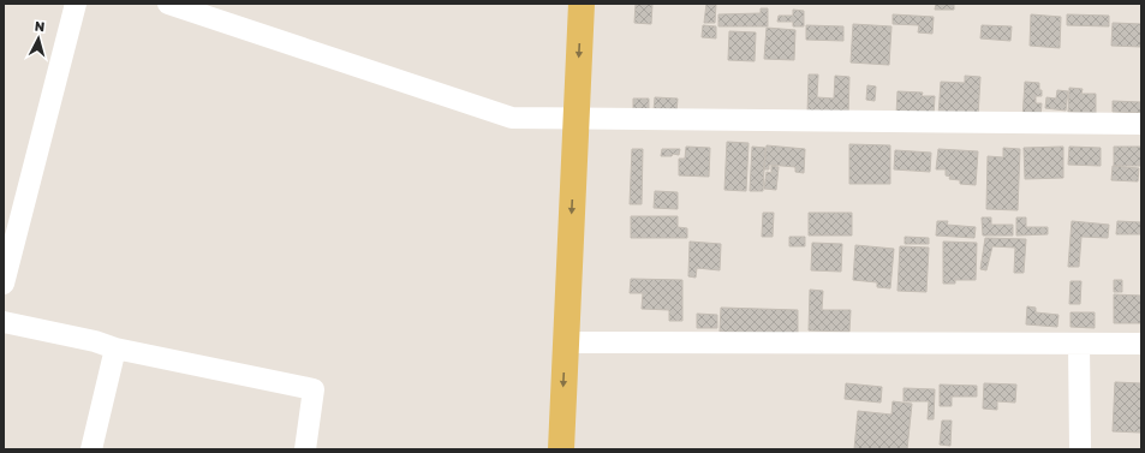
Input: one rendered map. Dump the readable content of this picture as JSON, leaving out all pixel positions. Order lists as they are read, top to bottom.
{
  "north": "top"
}
